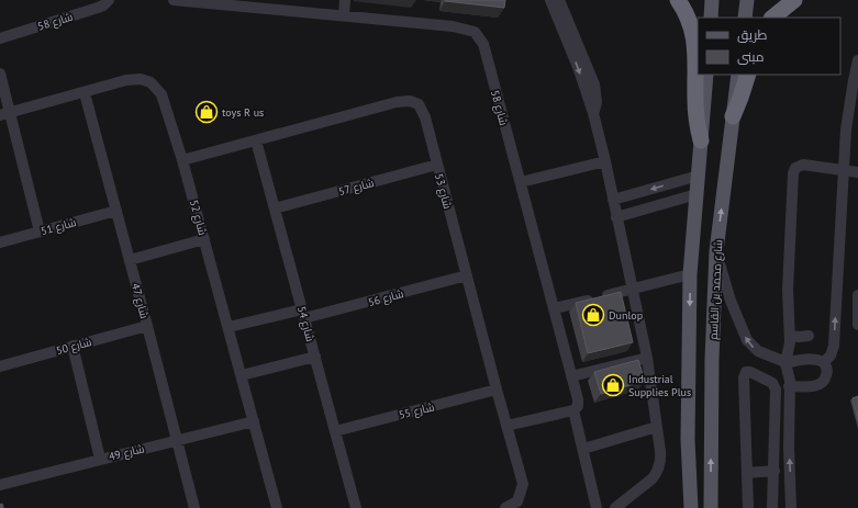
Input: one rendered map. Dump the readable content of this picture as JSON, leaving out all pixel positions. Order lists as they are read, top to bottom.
{
  "streets": {
    "main road": ["شارع محمد بن القاسم"],
    "street": [
      "شارع 58",
      "شارع 57",
      "شارع 53",
      "شارع 52",
      "شارع 51",
      "شارع 56",
      "شارع 47",
      "شارع 54",
      "شارع 50",
      "شارع 55",
      "شارع 49"
    ]
  },
  "crossings": [
    ["شارع 57", "شارع 53"],
    ["شارع 57", "شارع 54"],
    ["شارع 53", "شارع 52"],
    ["شارع 53", "شارع 56"],
    ["شارع 53", "شارع 54"],
    ["شارع 53", "شارع 55"],
    ["شارع 52", "شارع 56"],
    ["شارع 52", "شارع 47"],
    ["شارع 52", "شارع 49"],
    ["شارع 51", "شارع 47"],
    ["شارع 56", "شارع 54"],
    ["شارع 47", "شارع 50"],
    ["شارع 47", "شارع 49"],
    ["شارع 54", "شارع 55"]
  ],
  "places": {
    "shop": ["toys R us", "Dunlop", "Industrial Supplies Plus"]
  },
  "legend": ["طريق", "مبنى"]
}
